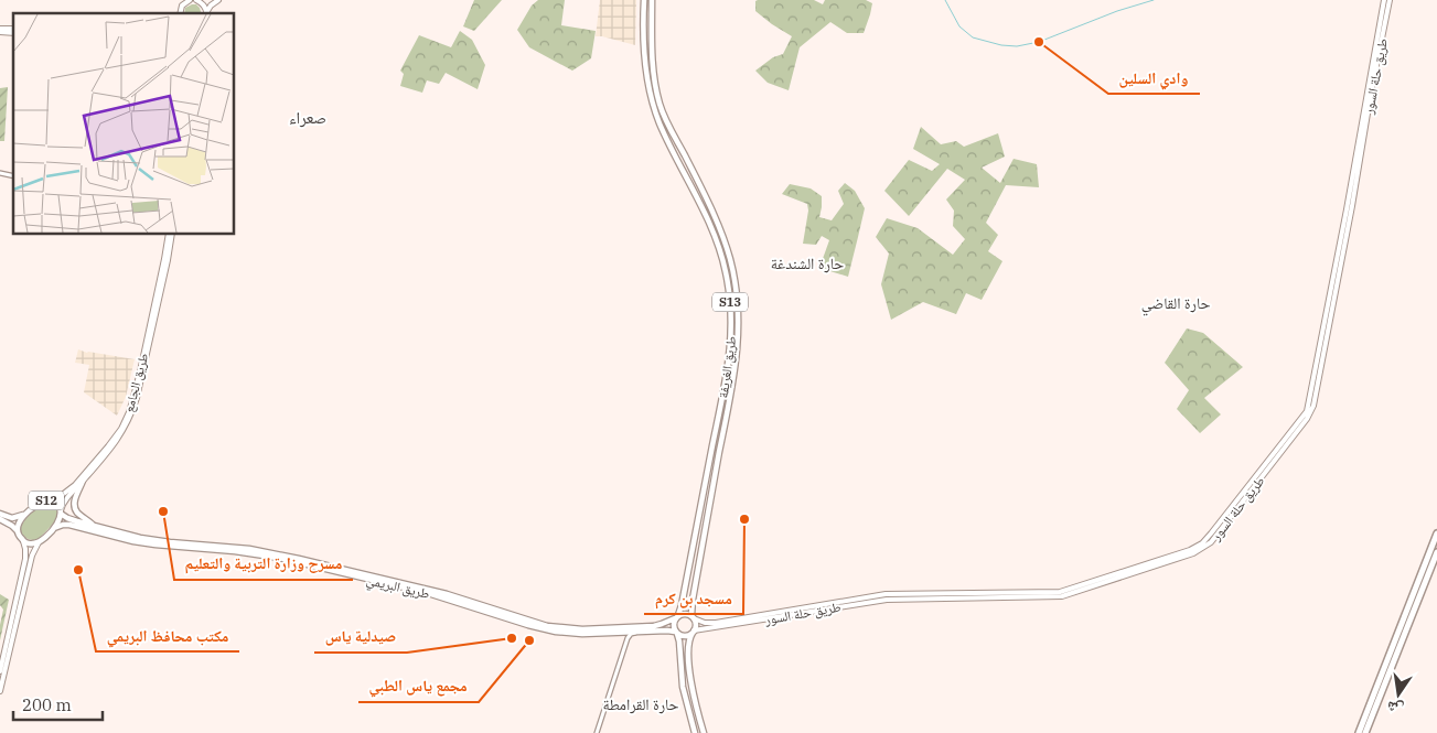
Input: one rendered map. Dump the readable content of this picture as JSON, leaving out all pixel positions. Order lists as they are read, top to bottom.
{
  "streets": {
    "main road": [
      "طريق حلة السور",
      "S13",
      "طريق الغريفة",
      "طريق الجامع",
      "S12",
      "طريق البريمي"
    ]
  },
  "crossings": [
    ["طريق حلة السور", "طريق الغريفة"],
    ["طريق حلة السور", "S12"],
    ["طريق حلة السور", "طريق البريمي"],
    ["طريق الغريفة", "S12"],
    ["طريق الغريفة", "طريق البريمي"],
    ["طريق الجامع", "S12"],
    ["طريق الجامع", "طريق البريمي"],
    ["S12", "طريق البريمي"]
  ],
  "districts": [
    "صعراء",
    "حارة الشندغة",
    "حارة القاضي",
    "حارة القرامطة"
  ],
  "places": [
    "وادي السلين",
    "مسرح وزارة التربية والتعليم",
    "مسجد بن كرم",
    "مكتب محافظ البريمي",
    "صيدلية ياس",
    "مجمع ياس الطبي"
  ],
  "scale_bar": "200 m",
  "north": "bottom"
}
